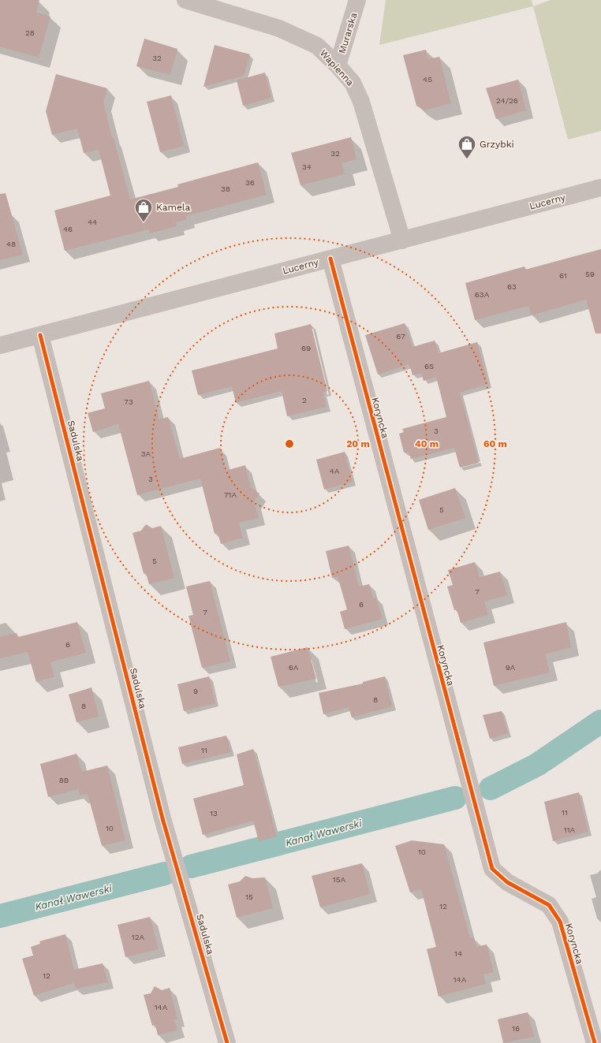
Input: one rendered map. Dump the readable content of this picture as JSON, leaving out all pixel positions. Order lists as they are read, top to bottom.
{
  "streets": {
    "street": [
      "Murarska",
      "Wapienna",
      "Lucerny",
      "Koryncka",
      "Sadulska"
    ]
  },
  "crossings": [
    ["Murarska", "Wapienna"],
    ["Wapienna", "Lucerny"],
    ["Lucerny", "Koryncka"],
    ["Lucerny", "Sadulska"]
  ],
  "water": ["Kanał Wawerski"],
  "places": {
    "shop": ["Grzybki", "Kamela"]
  },
  "house_numbers": [
    "28",
    "32",
    "45",
    "24/26",
    "32",
    "34",
    "36",
    "38",
    "44",
    "46",
    "48",
    "59",
    "61",
    "63",
    "63A",
    "67",
    "69",
    "65",
    "2",
    "73",
    "3",
    "3A",
    "4A",
    "3",
    "71A",
    "5",
    "5",
    "7",
    "6",
    "7",
    "6",
    "6A",
    "9A",
    "9",
    "8",
    "8",
    "11",
    "8B",
    "11",
    "13",
    "10",
    "11A",
    "10",
    "15A",
    "15",
    "12",
    "12A",
    "14",
    "12",
    "14A",
    "14A",
    "16"
  ],
  "rings": ["20 m", "40 m", "60 m"]
}
